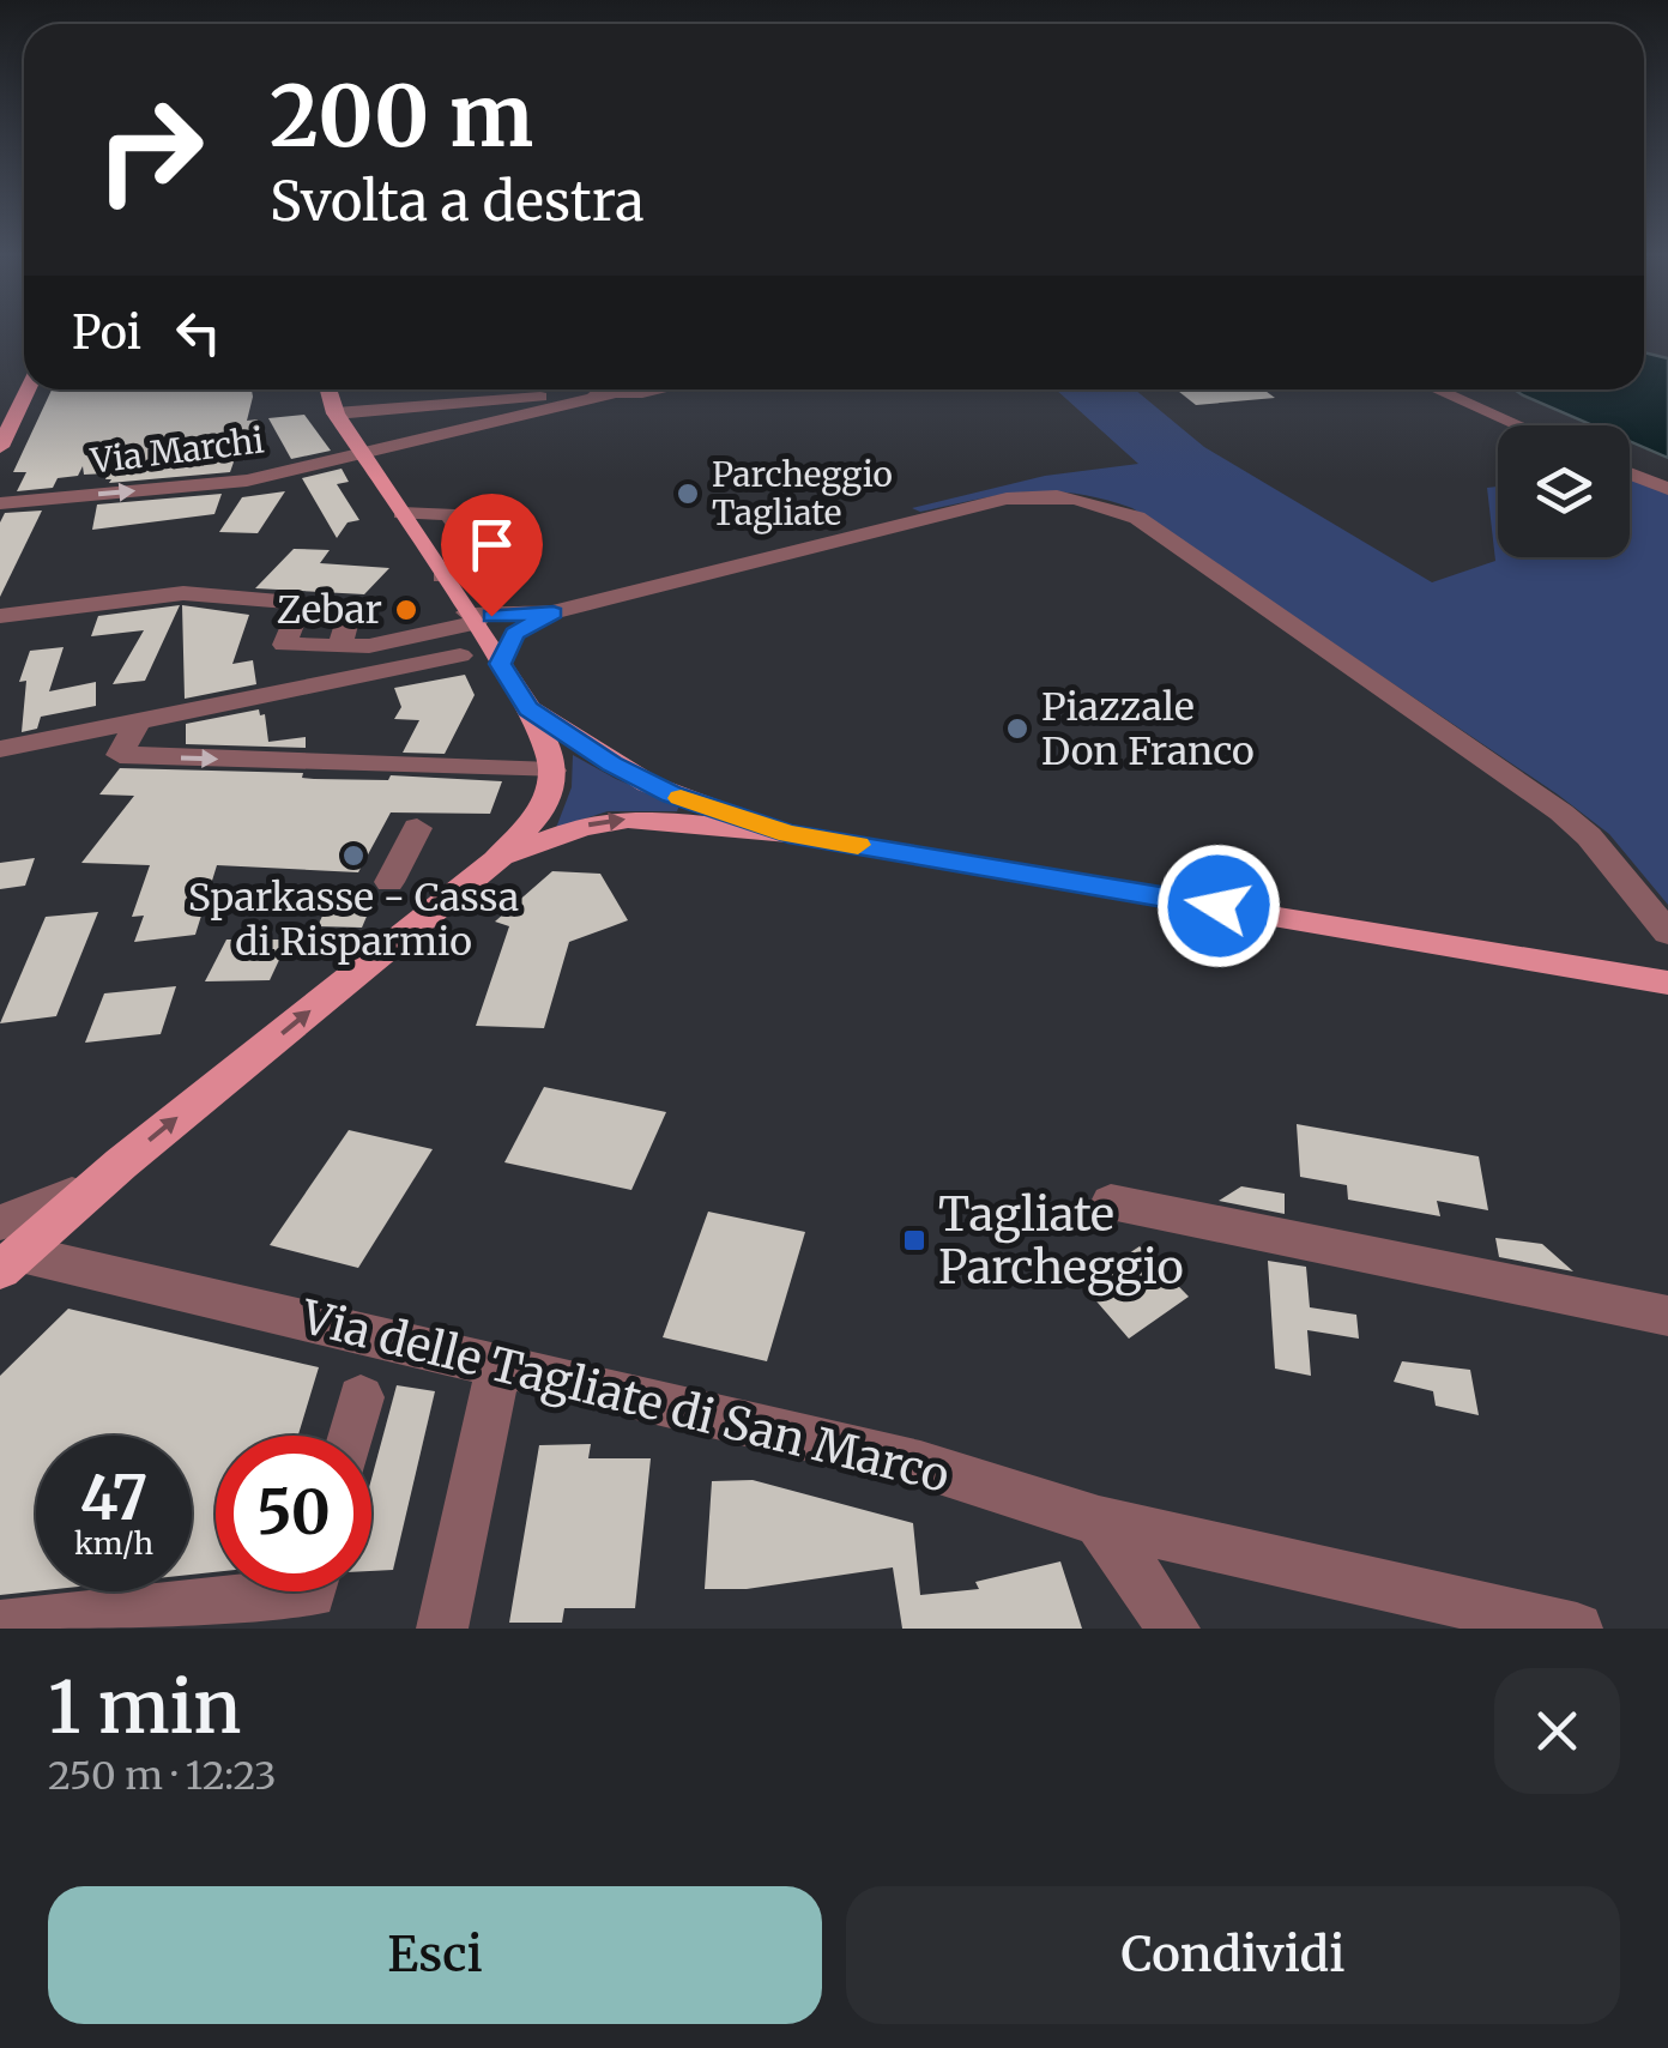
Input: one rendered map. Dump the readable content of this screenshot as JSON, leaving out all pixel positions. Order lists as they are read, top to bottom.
{
  "streets": {
    "street": ["Via Marchi", "Via delle Tagliate di San Marco"]
  },
  "places": {
    "other": [
      "Parcheggio Tagliate",
      "Zebar",
      "Piazzale Don Franco",
      "Sparkasse - Cassa di Risparmio"
    ],
    "transit": ["Tagliate Parcheggio"]
  },
  "page": {
    "turn": ["200 m", "Svolta a destra"],
    "then": "Poi",
    "speed": "47 km/h",
    "limit": "50",
    "heading": ["1 min", "250 m · 12:23"],
    "buttons": ["Esci", "Condividi"]
  }
}
